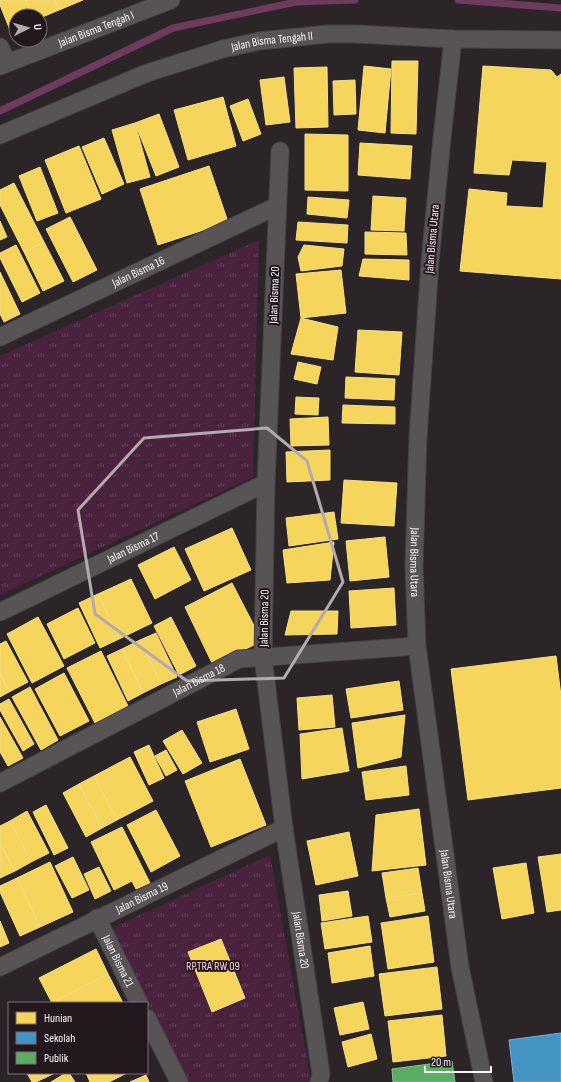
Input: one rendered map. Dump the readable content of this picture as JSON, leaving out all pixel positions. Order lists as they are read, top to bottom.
{
  "streets": {
    "street": [
      "Jalan Bisma Tengah I",
      "Jalan Bisma Tengah II",
      "Jalan Bisma Utara",
      "Jalan Bisma 16",
      "Jalan Bisma 20",
      "Jalan Bisma 17",
      "Jalan Bisma 18",
      "Jalan Bisma 19",
      "Jalan Bisma 21"
    ]
  },
  "crossings": [
    ["Jalan Bisma Tengah II", "Jalan Bisma Utara"],
    ["Jalan Bisma Utara", "Jalan Bisma 18"],
    ["Jalan Bisma 16", "Jalan Bisma 20"],
    ["Jalan Bisma 20", "Jalan Bisma 17"],
    ["Jalan Bisma 20", "Jalan Bisma 18"],
    ["Jalan Bisma 20", "Jalan Bisma 19"],
    ["Jalan Bisma 19", "Jalan Bisma 21"]
  ],
  "parks": ["RPTRA RW 09"],
  "legend": ["Hunian", "Sekolah", "Publik"],
  "scale_bar": "20 m",
  "north": "right"
}
